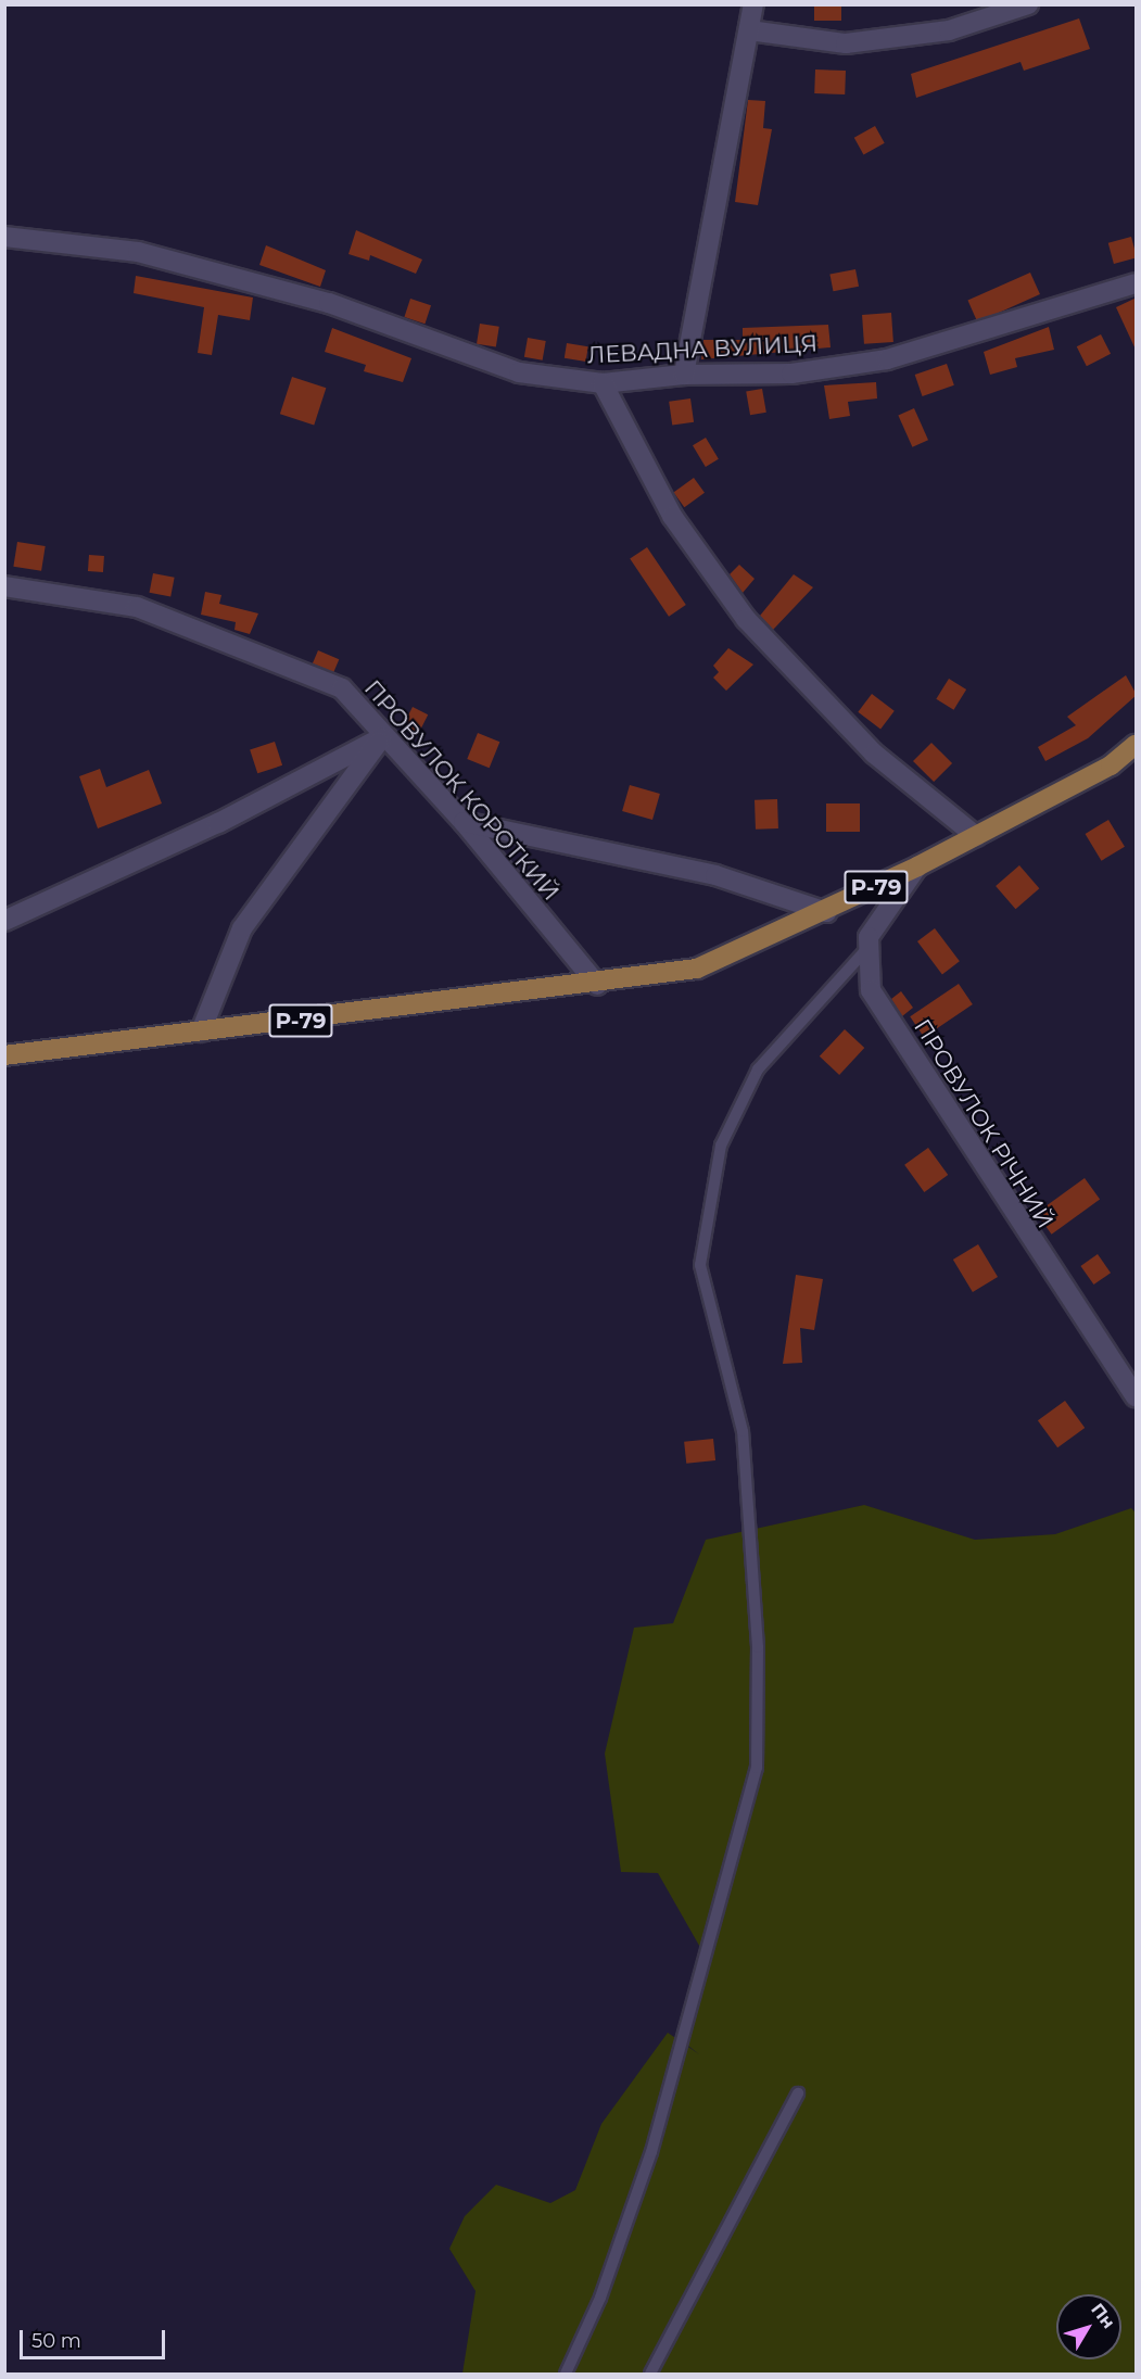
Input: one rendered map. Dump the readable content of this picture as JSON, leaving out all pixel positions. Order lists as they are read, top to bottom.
{
  "streets": {
    "main road": ["Р-79"],
    "street": ["ЛЕВАДНА ВУЛИЦЯ", "ПРОВУЛОК КОРОТКИЙ", "ПРОВУЛОК РIЧНИЙ"]
  },
  "crossings": [
    ["ПРОВУЛОК КОРОТКИЙ", "Р-79"],
    ["Р-79", "ПРОВУЛОК РIЧНИЙ"]
  ],
  "scale_bar": "50 m",
  "north": "top right"
}
